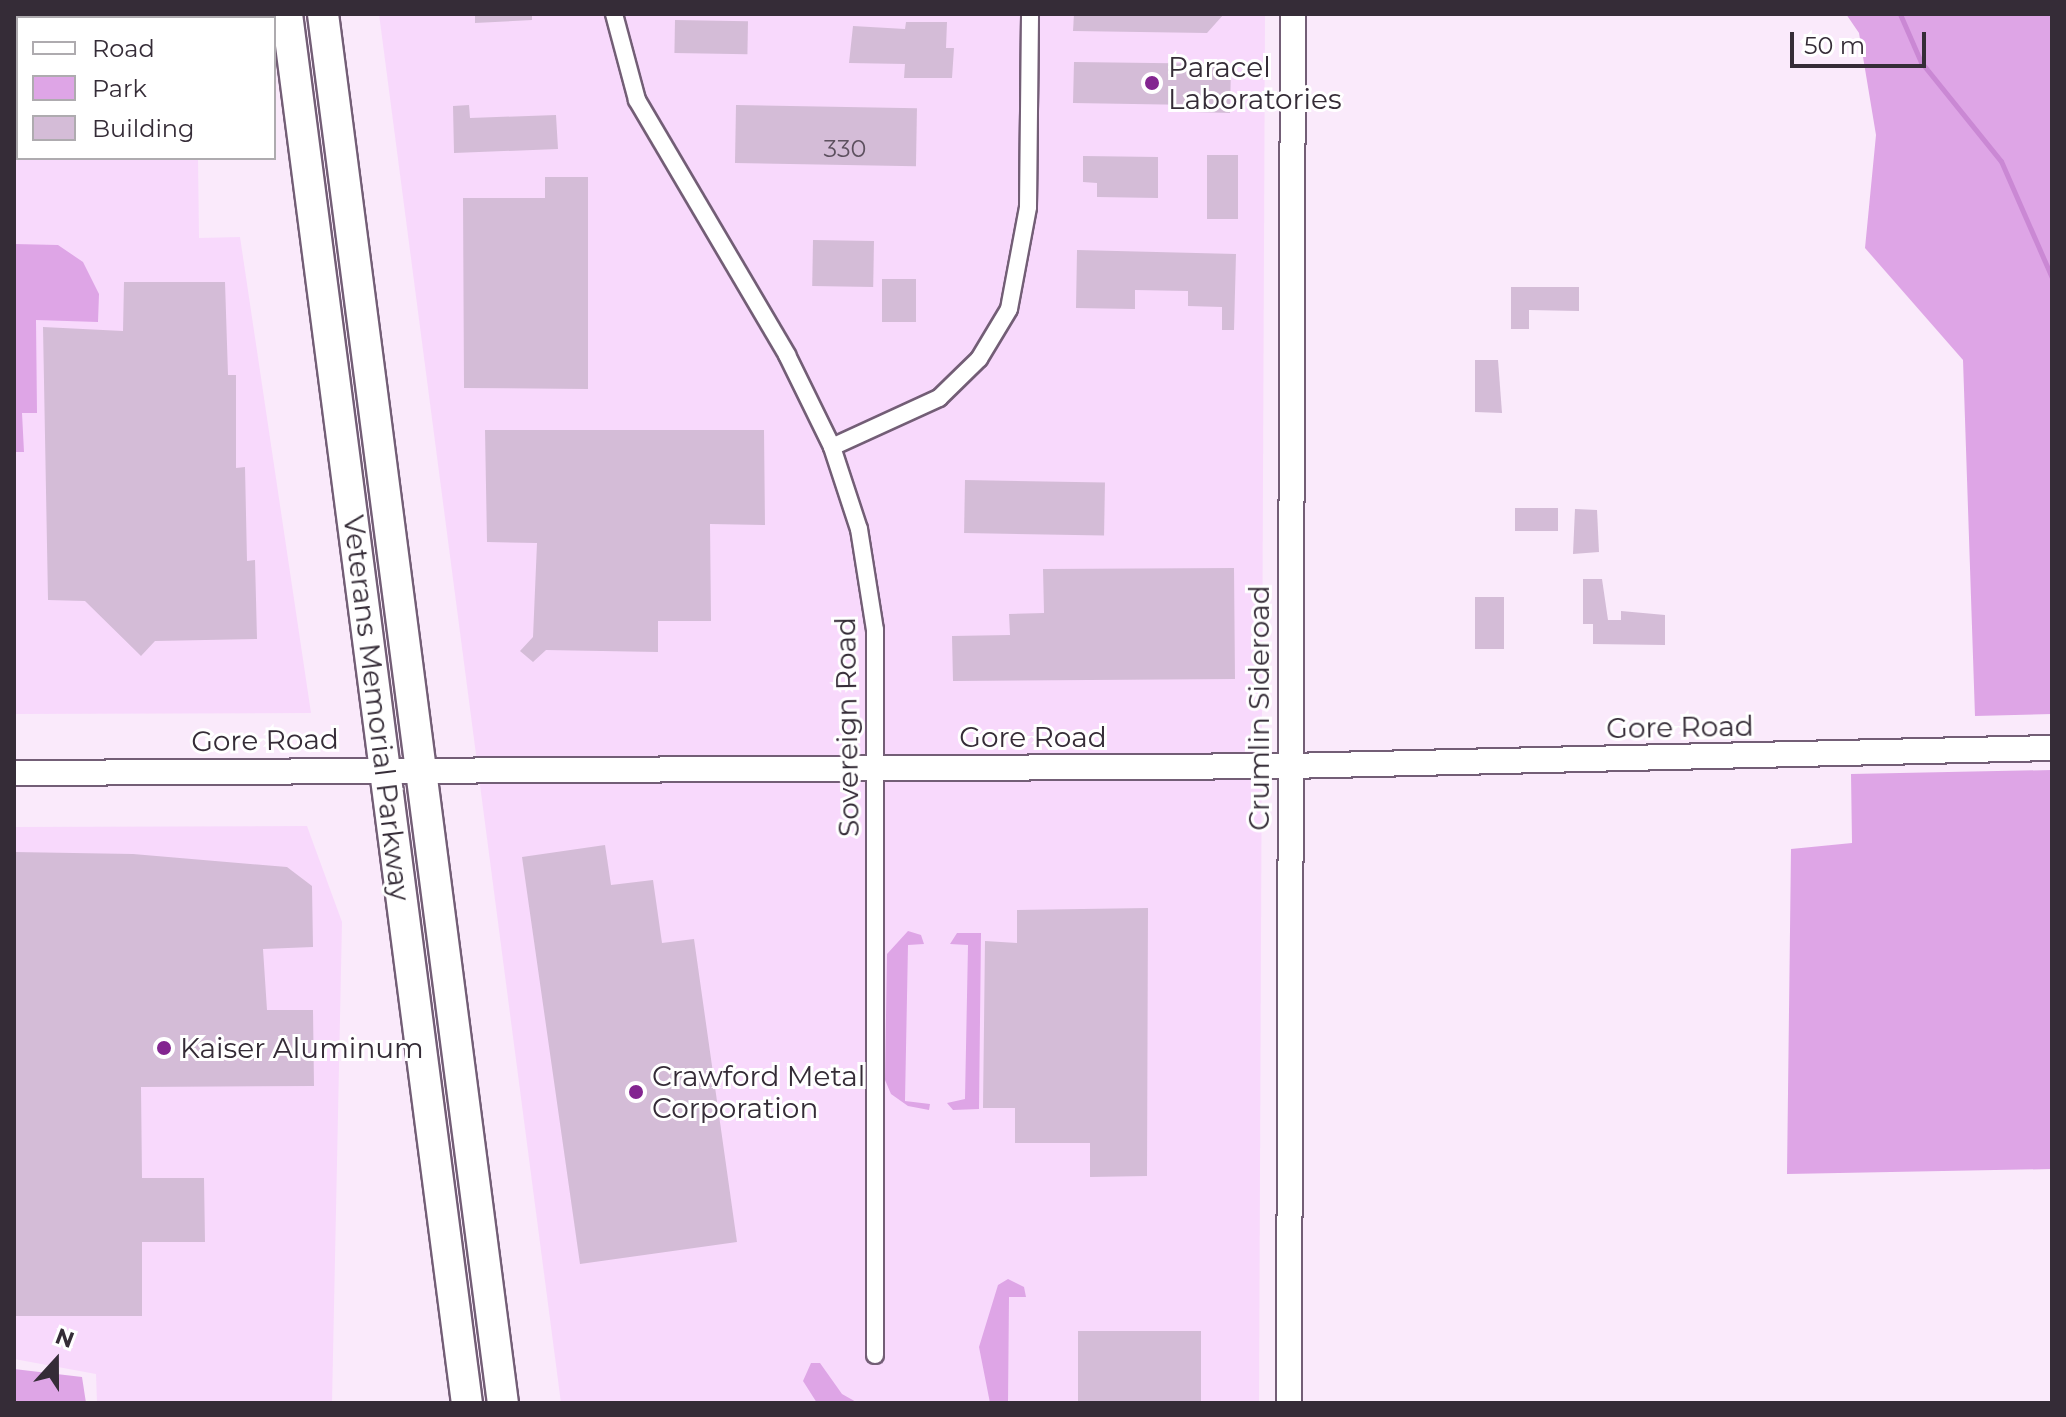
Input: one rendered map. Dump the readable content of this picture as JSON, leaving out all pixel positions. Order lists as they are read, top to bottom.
{
  "streets": {
    "highway": ["Veterans Memorial Parkway"],
    "main road": ["Crumlin Sideroad", "Gore Road"],
    "street": ["Sovereign Road"]
  },
  "crossings": [
    ["Veterans Memorial Parkway", "Gore Road"],
    ["Crumlin Sideroad", "Gore Road"],
    ["Sovereign Road", "Gore Road"]
  ],
  "places": ["Paracel Laboratories", "Kaiser Aluminum", "Crawford Metal Corporation"],
  "house_numbers": ["330"],
  "legend": ["Road", "Park", "Building"],
  "scale_bar": "50 m",
  "north": "top"
}
